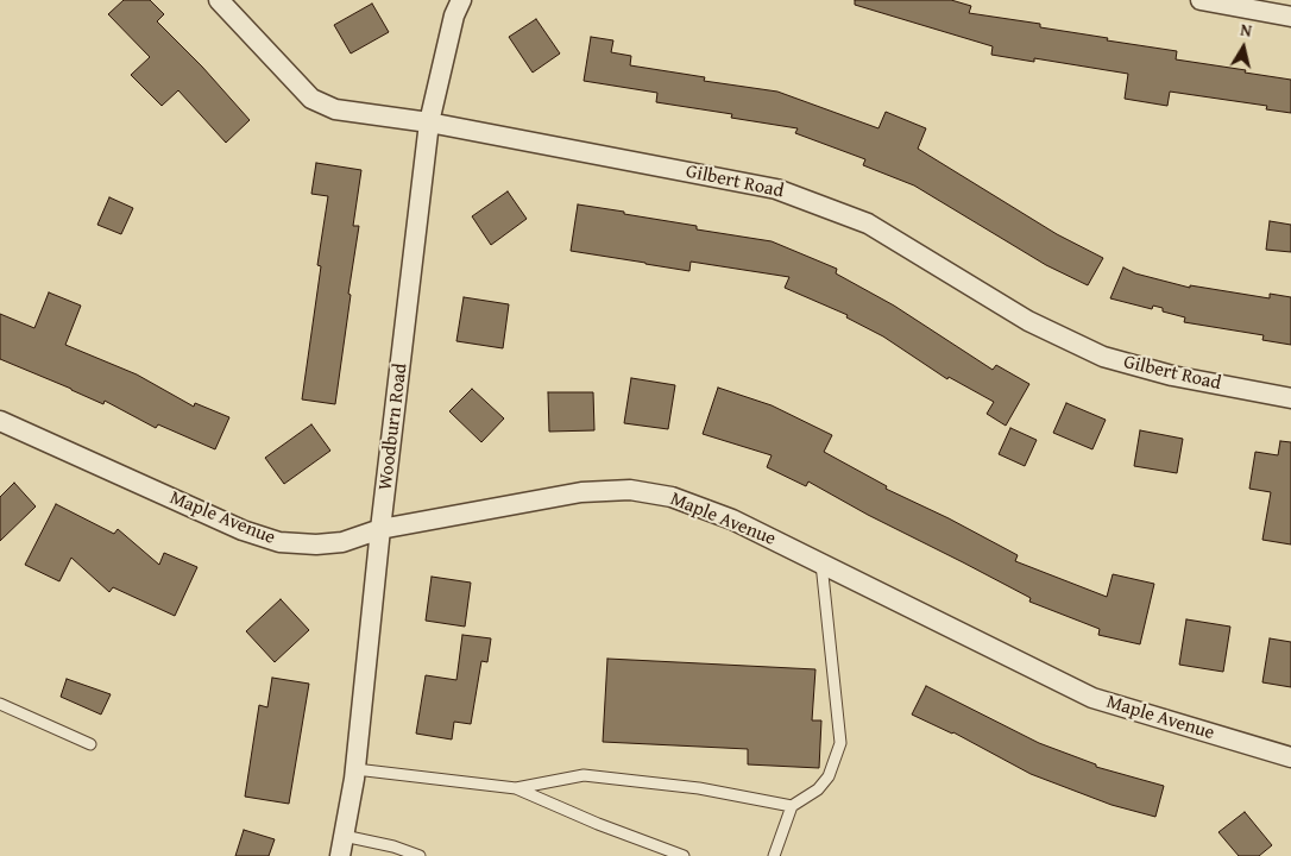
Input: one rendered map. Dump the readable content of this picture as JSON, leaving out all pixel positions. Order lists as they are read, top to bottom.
{
  "streets": {
    "street": ["Gilbert Road", "Woodburn Road", "Maple Avenue"]
  },
  "crossings": [
    ["Gilbert Road", "Woodburn Road"],
    ["Woodburn Road", "Maple Avenue"]
  ],
  "north": "top"
}
